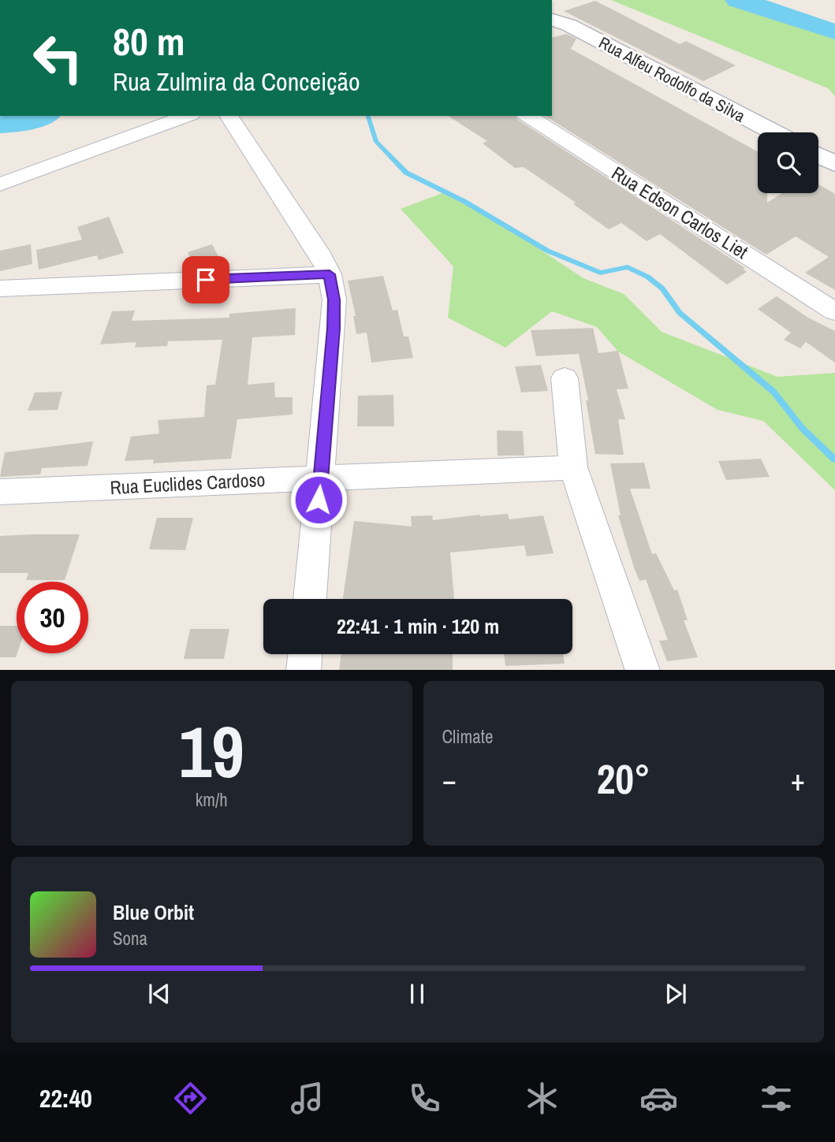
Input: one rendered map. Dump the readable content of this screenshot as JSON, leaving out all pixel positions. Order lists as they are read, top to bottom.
{
  "streets": {
    "street": ["Rua Alfeu Rodolfo da Silva", "Rua Edson Carlos Liet", "Rua Euclides Cardoso"]
  },
  "page": {
    "turn": ["80 m", "Rua Zulmira da Conceição"],
    "limit": "30",
    "trip": "22:41 · 1 min · 120 m",
    "tile": [
      ["19", "km/h"],
      "Climate"
    ],
    "heat": ["−", "20°", "+"],
    "song": ["Blue Orbit", "Sona"],
    "tabs": "22:40"
  }
}
